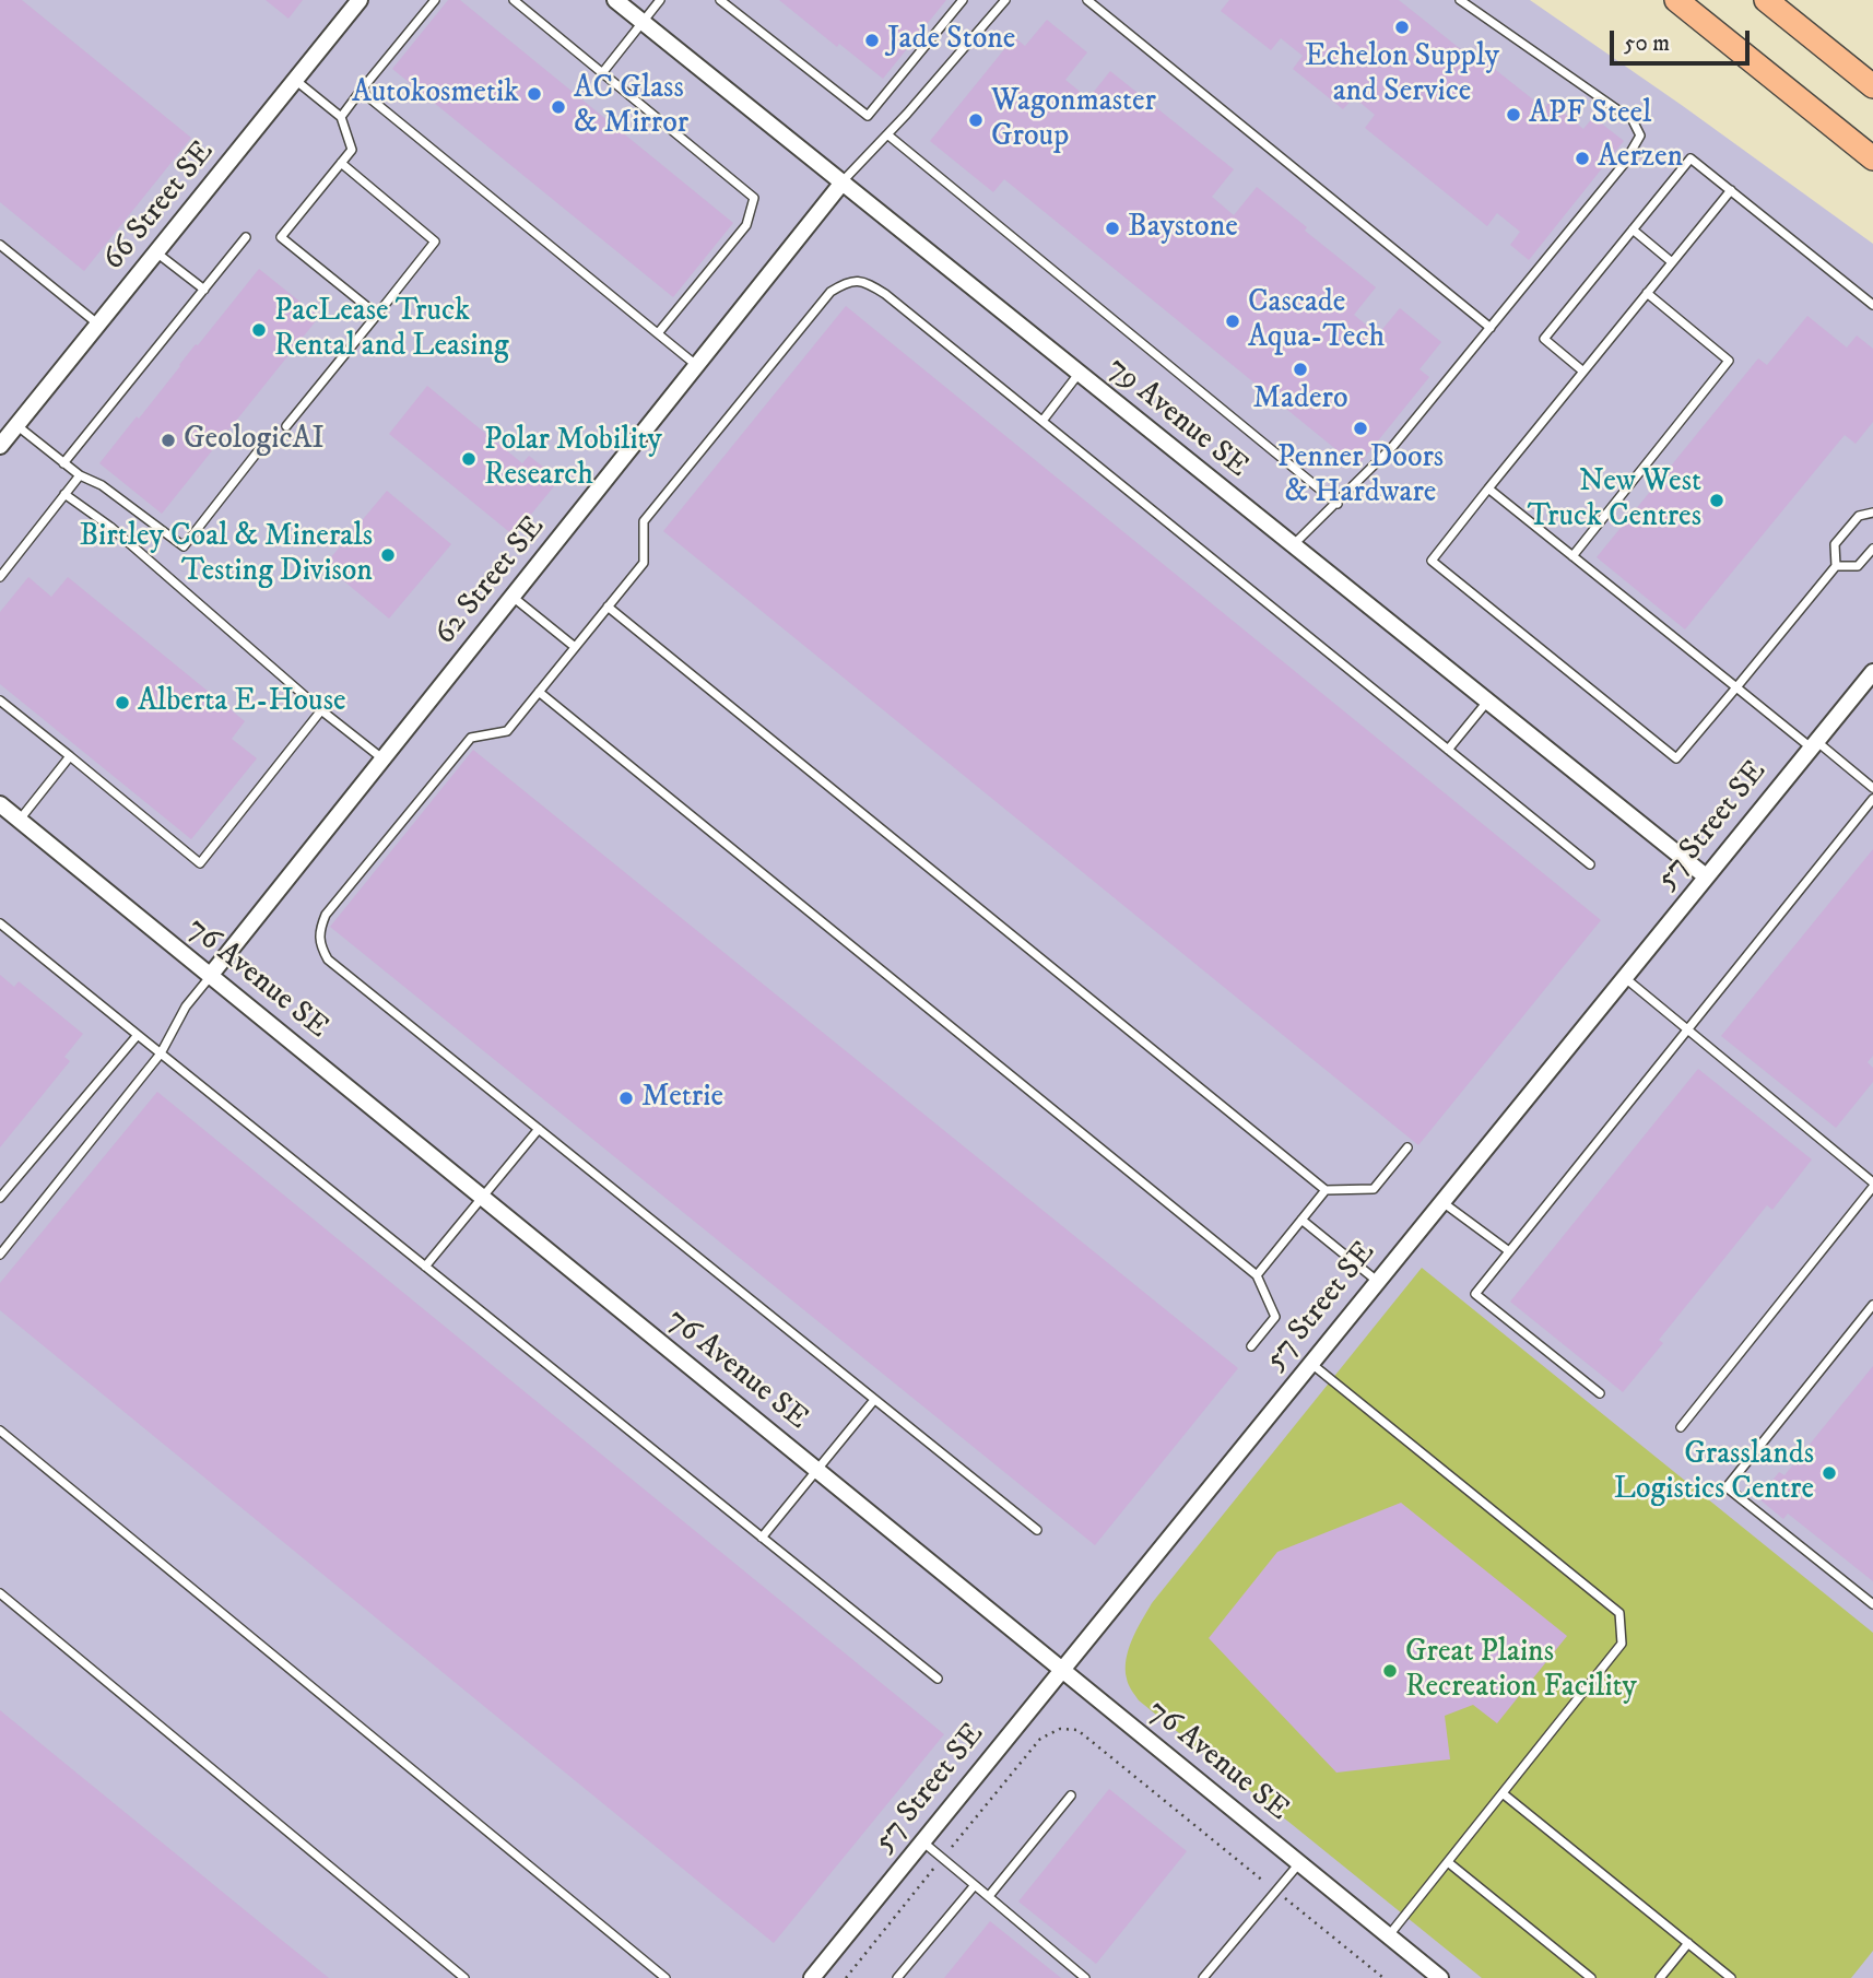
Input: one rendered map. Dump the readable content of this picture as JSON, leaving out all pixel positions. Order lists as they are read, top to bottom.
{
  "streets": {
    "street": [
      "66 Street SE",
      "79 Avenue SE",
      "62 Street SE",
      "57 Street SE",
      "76 Avenue SE"
    ]
  },
  "crossings": [
    ["79 Avenue SE", "62 Street SE"],
    ["79 Avenue SE", "57 Street SE"],
    ["62 Street SE", "76 Avenue SE"],
    ["57 Street SE", "76 Avenue SE"]
  ],
  "places": [
    "Echelon Supply and Service",
    "Jade Stone",
    "Autokosmetik",
    "AC Glass & Mirror",
    "APF Steel",
    "Wagonmaster Group",
    "Aerzen",
    "Baystone",
    "Cascade Aqua-Tech",
    "PacLease Truck Rental and Leasing",
    "Madero",
    "Penner Doors & Hardware",
    "GeologicAI",
    "Polar Mobility Research",
    "New West Truck Centres",
    "Birtley Coal & Minerals Testing Divison",
    "Alberta E-House",
    "Metrie",
    "Grasslands Logistics Centre",
    "Great Plains Recreation Facility"
  ],
  "scale_bar": "50 m"
}
